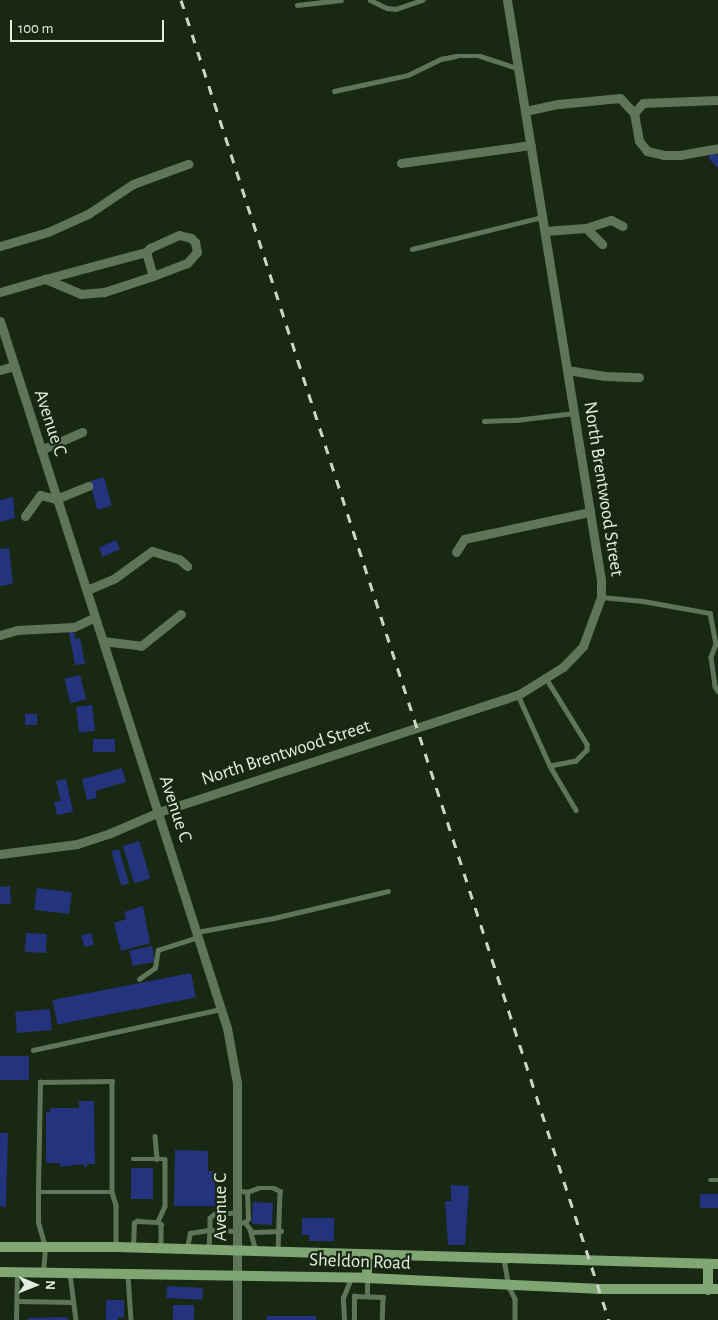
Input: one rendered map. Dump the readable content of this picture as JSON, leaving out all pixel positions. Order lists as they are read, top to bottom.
{
  "streets": {
    "main road": ["Sheldon Road"],
    "street": ["Avenue C", "North Brentwood Street"]
  },
  "crossings": [
    ["Avenue C", "North Brentwood Street"],
    ["Avenue C", "Sheldon Road"]
  ],
  "scale_bar": "100 m",
  "north": "right"
}
